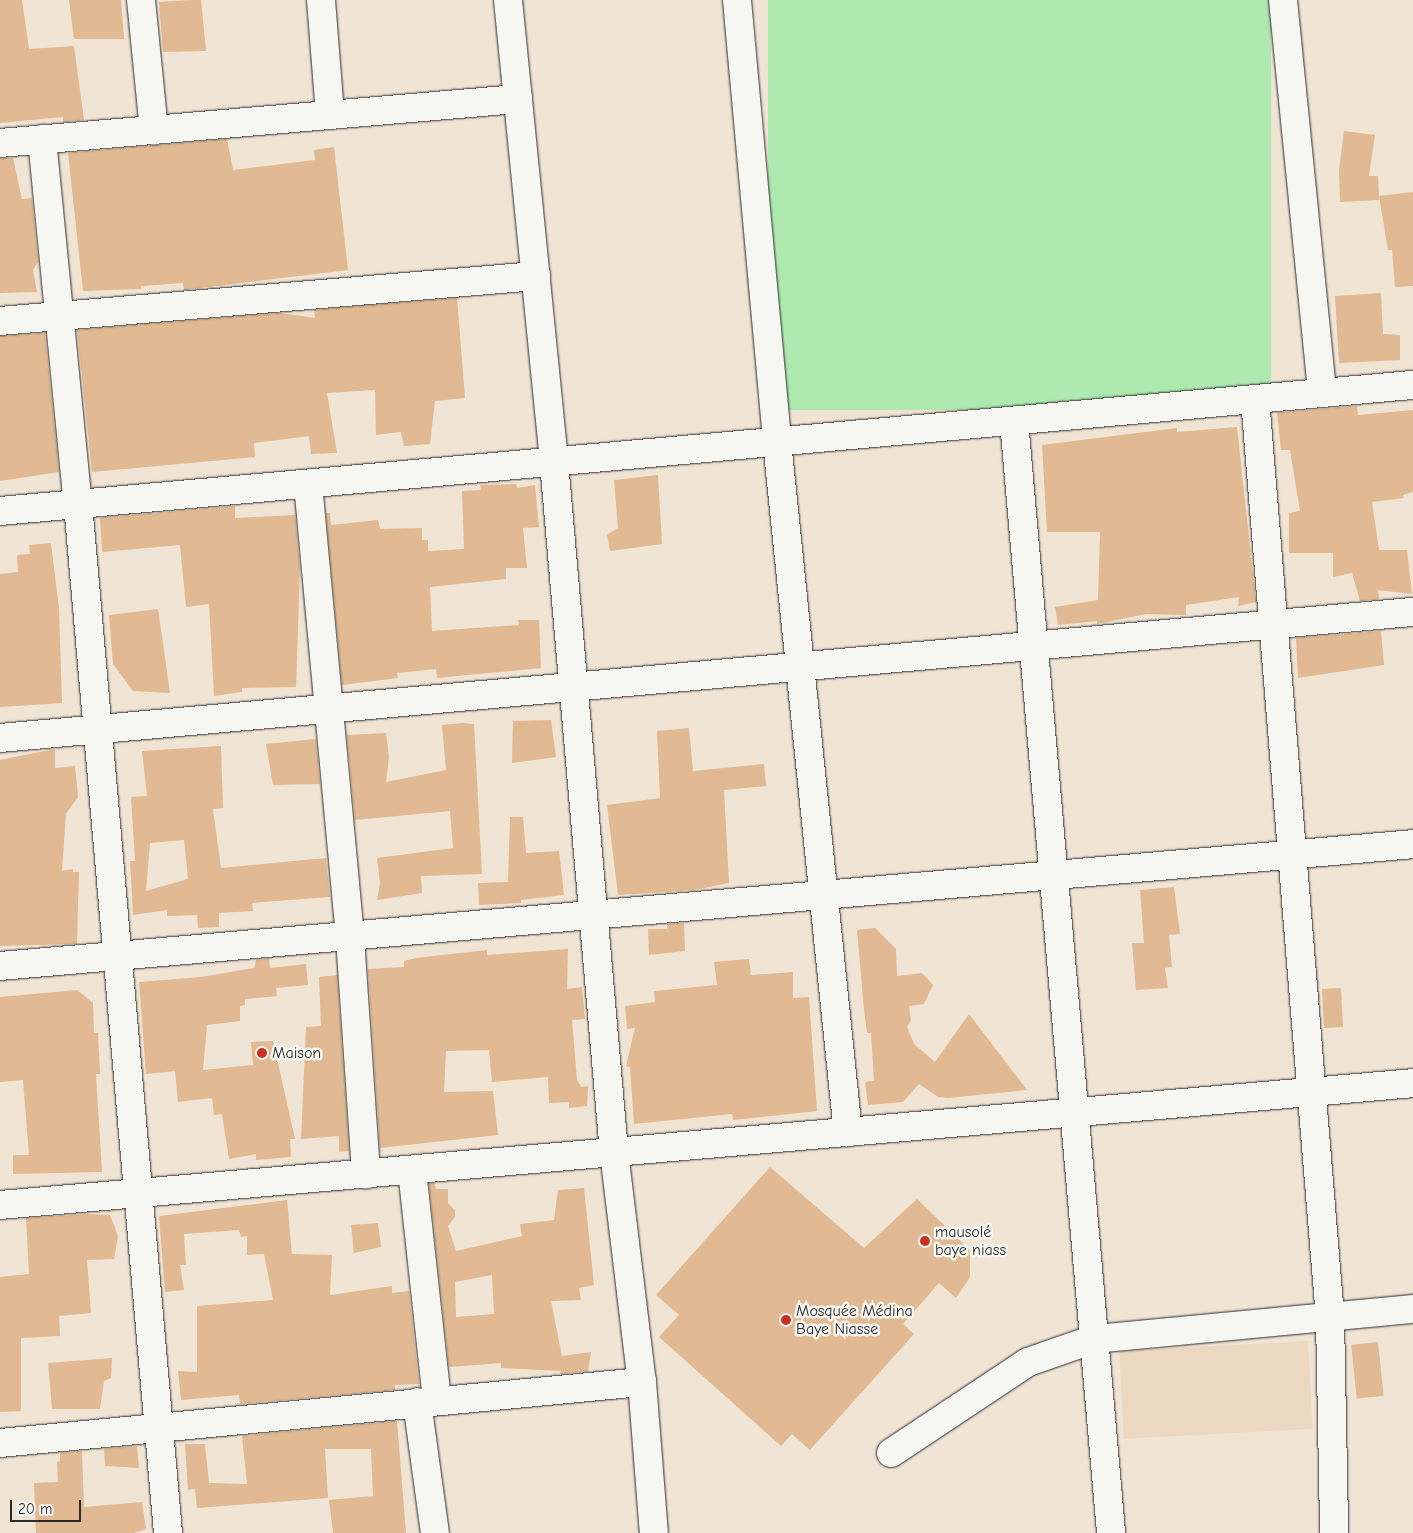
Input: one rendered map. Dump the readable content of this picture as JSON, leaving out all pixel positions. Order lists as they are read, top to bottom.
{
  "places": ["Maison", "mausolé baye niass", "Mosquée Médina Baye Niasse"],
  "scale_bar": "20 m"
}
